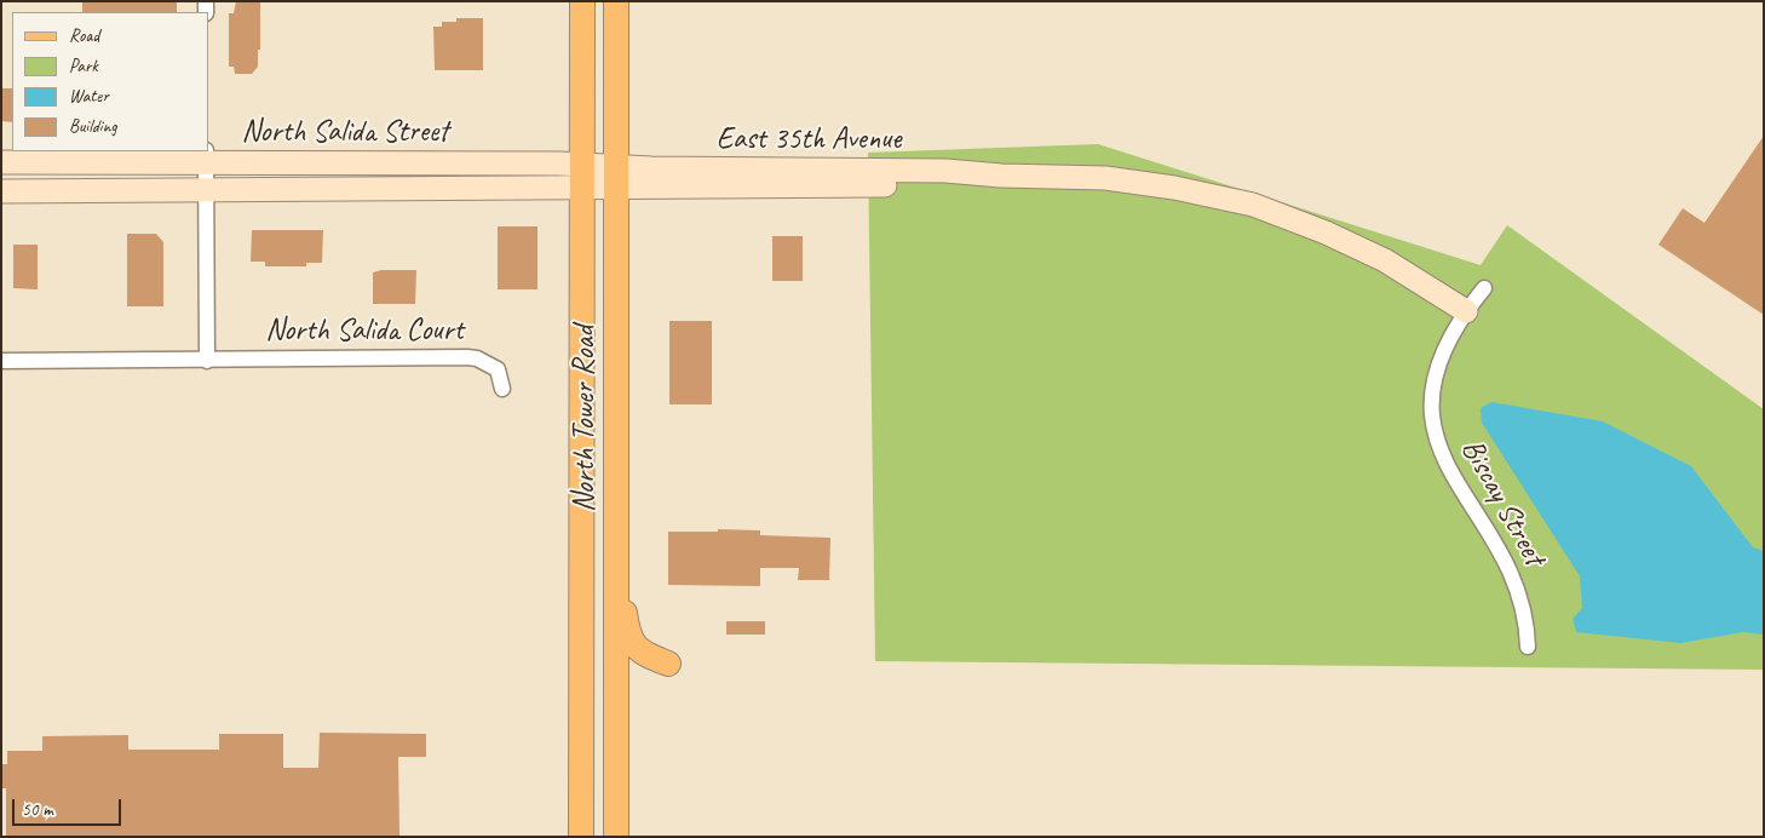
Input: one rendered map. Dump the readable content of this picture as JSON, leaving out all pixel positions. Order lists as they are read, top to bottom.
{
  "streets": {
    "main road": ["North Tower Road"],
    "street": [
      "North Salida Street",
      "East 35th Avenue",
      "North Salida Court",
      "Biscay Street"
    ]
  },
  "crossings": [
    ["North Salida Street", "East 35th Avenue"],
    ["North Salida Street", "North Tower Road"],
    ["East 35th Avenue", "North Tower Road"],
    ["East 35th Avenue", "Biscay Street"]
  ],
  "legend": [
    "Road",
    "Park",
    "Water",
    "Building"
  ],
  "scale_bar": "50 m"
}
